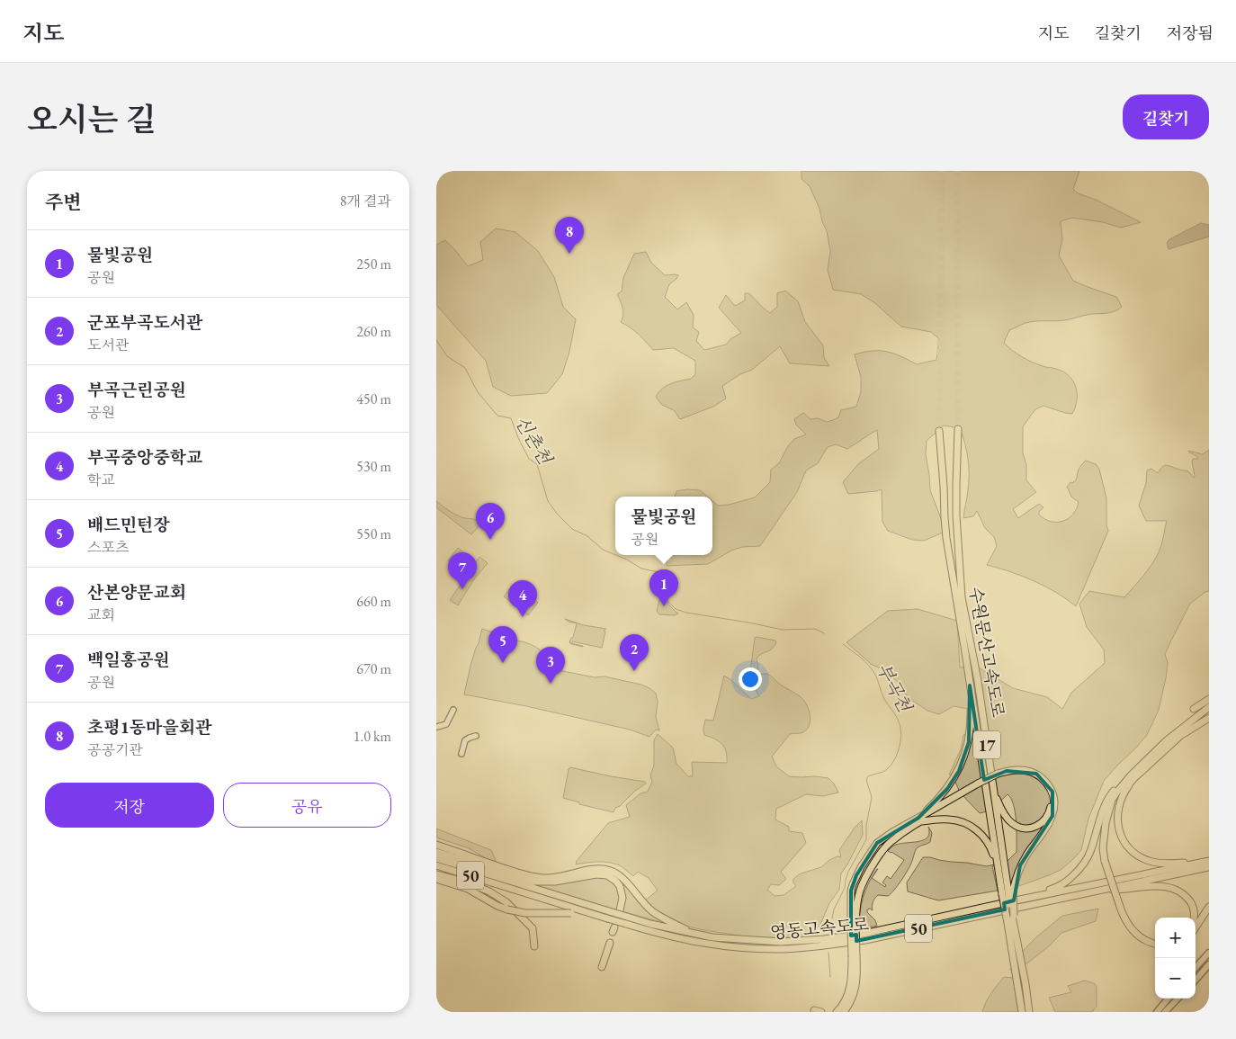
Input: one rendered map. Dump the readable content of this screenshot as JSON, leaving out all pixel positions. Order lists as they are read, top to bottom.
{
  "streets": {
    "highway": [
      "수원문산고속도로",
      "17",
      "50",
      "영동고속도로"
    ]
  },
  "water": ["신촌천", "부곡천"],
  "page": {
    "header": "지도",
    "nav": ["지도", "길찾기", "저장됨"],
    "title": "오시는 길",
    "buttons": [
      "길찾기",
      ["저장", "공유"]
    ],
    "heading": ["주변", "8개 결과"],
    "pins": [
      "8",
      "6",
      "7",
      "1",
      "4",
      "5",
      "2",
      "3"
    ],
    "list": [
      {
        "mark": "1",
        "name": "물빛공원",
        "note": "공원",
        "value": "250 m"
      },
      {
        "mark": "2",
        "name": "군포부곡도서관",
        "note": "도서관",
        "value": "260 m"
      },
      {
        "mark": "3",
        "name": "부곡근린공원",
        "note": "공원",
        "value": "450 m"
      },
      {
        "mark": "4",
        "name": "부곡중앙중학교",
        "note": "학교",
        "value": "530 m"
      },
      {
        "mark": "5",
        "name": "배드민턴장",
        "note": "스포츠",
        "value": "550 m"
      },
      {
        "mark": "6",
        "name": "산본양문교회",
        "note": "교회",
        "value": "660 m"
      },
      {
        "mark": "7",
        "name": "백일홍공원",
        "note": "공원",
        "value": "670 m"
      },
      {
        "mark": "8",
        "name": "초평1동마을회관",
        "note": "공공기관",
        "value": "1.0 km"
      }
    ],
    "popup": ["물빛공원", "공원"],
    "map_buttons": ["+", "−"]
  }
}
